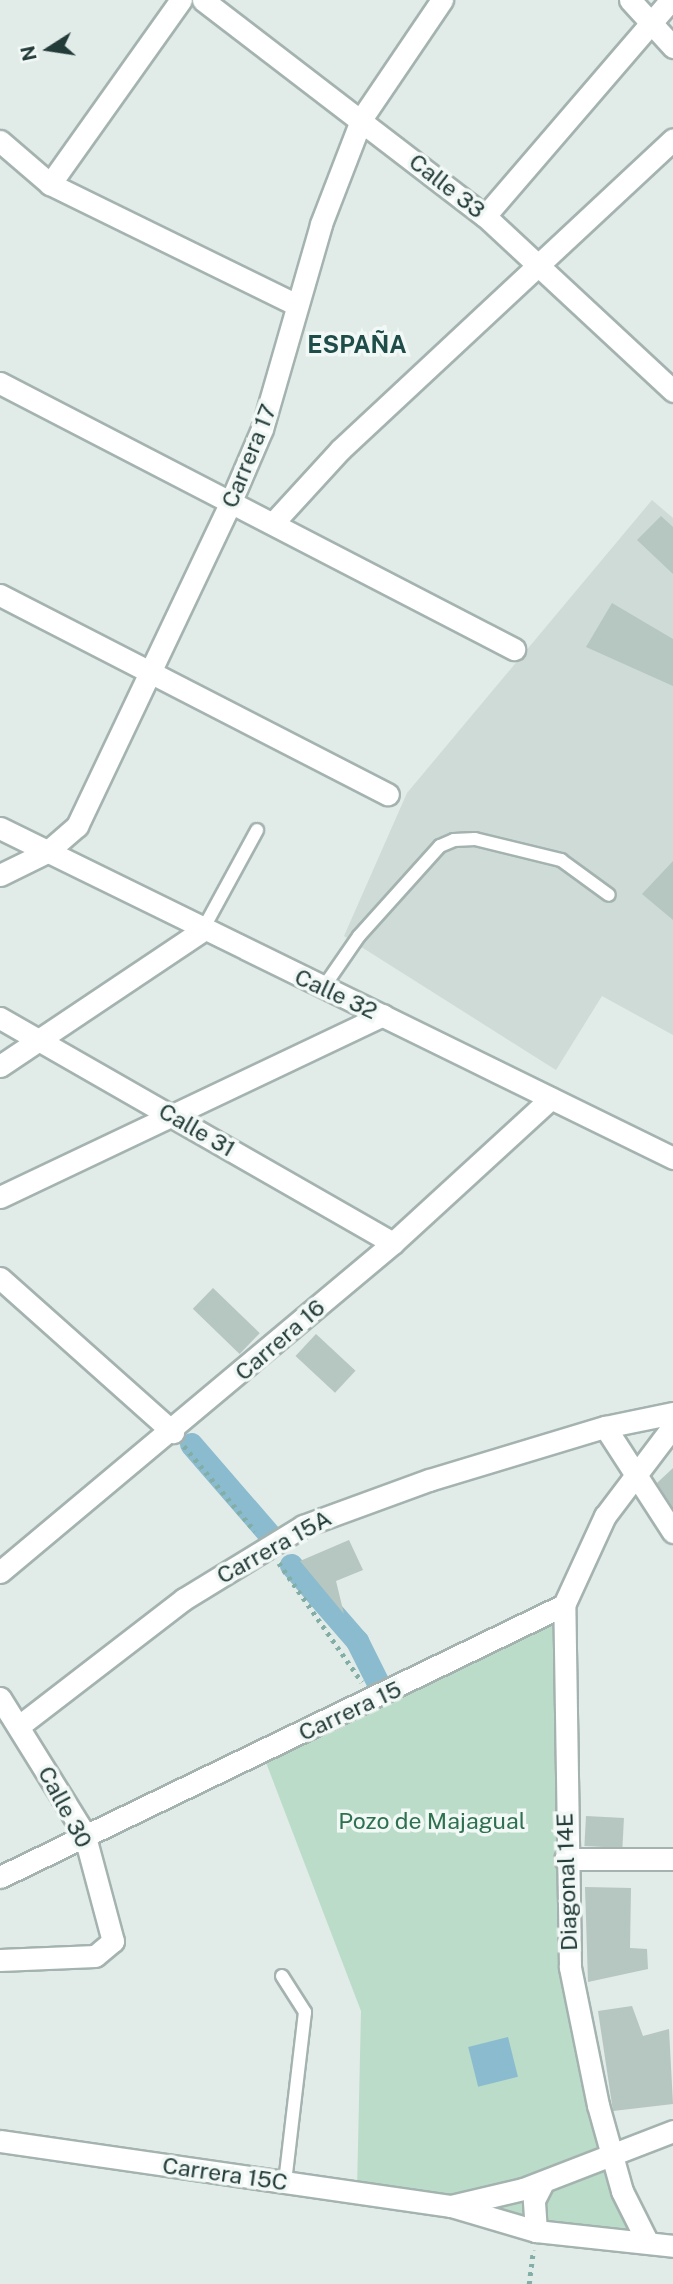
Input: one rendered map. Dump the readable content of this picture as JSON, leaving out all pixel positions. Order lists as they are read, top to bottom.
{
  "streets": {
    "street": [
      "Calle 33",
      "Carrera 17",
      "Calle 32",
      "Calle 31",
      "Carrera 16",
      "Carrera 15A",
      "Carrera 15",
      "Calle 30",
      "Diagonal 14E",
      "Carrera 15C"
    ]
  },
  "crossings": [
    ["Calle 33", "Carrera 17"],
    ["Carrera 17", "Calle 32"],
    ["Calle 32", "Carrera 16"],
    ["Calle 31", "Carrera 16"],
    ["Carrera 15A", "Calle 30"],
    ["Carrera 15", "Calle 30"],
    ["Carrera 15", "Diagonal 14E"],
    ["Diagonal 14E", "Carrera 15C"]
  ],
  "districts": ["ESPAÑA"],
  "parks": ["Pozo de Majagual"],
  "north": "left"
}
